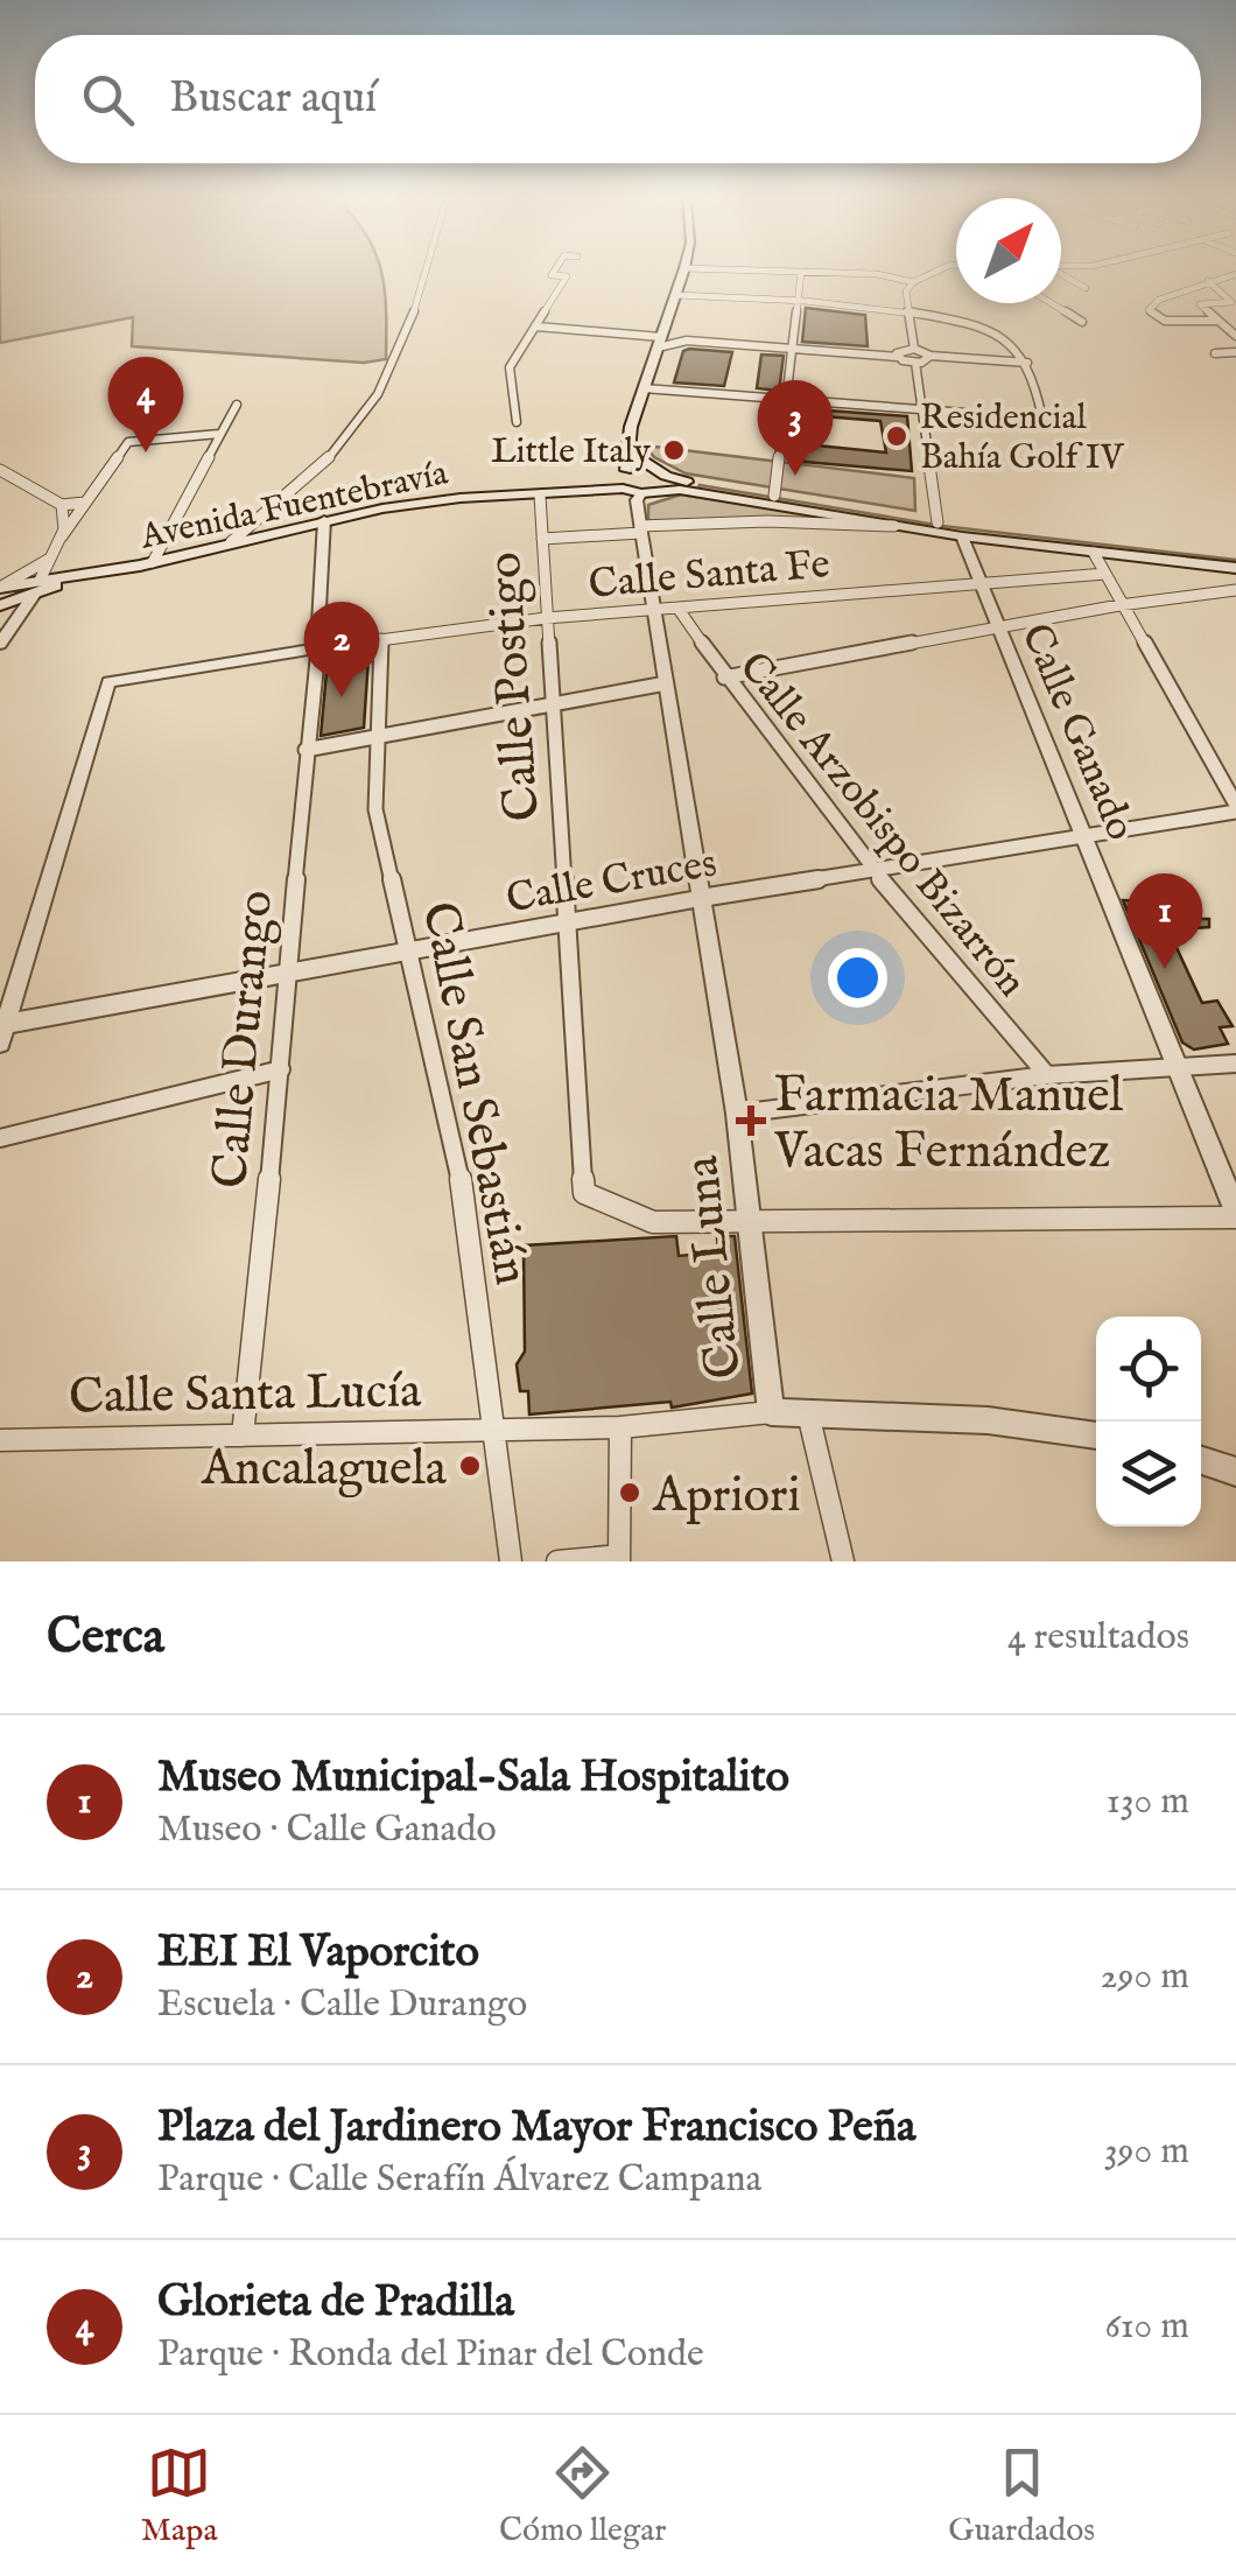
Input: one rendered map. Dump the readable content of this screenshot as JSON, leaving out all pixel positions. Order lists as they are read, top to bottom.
{
  "streets": {
    "main road": ["Avenida Fuentebravía"],
    "street": [
      "Calle Santa Fe",
      "Calle Postigo",
      "Calle Ganado",
      "Calle Arzobispo Bizarrón",
      "Calle Cruces",
      "Calle Durango",
      "Calle San Sebastián",
      "Calle Luna",
      "Calle Santa Lucía"
    ]
  },
  "crossings": [
    ["Avenida Fuentebravía", "Calle Postigo"],
    ["Calle Santa Fe", "Calle Postigo"],
    ["Calle Santa Fe", "Calle Ganado"],
    ["Calle Santa Fe", "Calle Arzobispo Bizarrón"],
    ["Calle Santa Fe", "Calle Durango"],
    ["Calle Santa Fe", "Calle San Sebastián"],
    ["Calle Santa Fe", "Calle Luna"],
    ["Calle Postigo", "Calle Ganado"],
    ["Calle Postigo", "Calle Cruces"],
    ["Calle Postigo", "Calle Luna"],
    ["Calle Ganado", "Calle Cruces"],
    ["Calle Arzobispo Bizarrón", "Calle Cruces"],
    ["Calle Cruces", "Calle Durango"],
    ["Calle Cruces", "Calle San Sebastián"],
    ["Calle Cruces", "Calle Luna"],
    ["Calle Durango", "Calle Santa Lucía"],
    ["Calle San Sebastián", "Calle Santa Lucía"],
    ["Calle Luna", "Calle Santa Lucía"]
  ],
  "places": {
    "other": [
      "Residencial Bahía Golf IV",
      "Little Italy",
      "Ancalaguela",
      "Apriori"
    ],
    "health": ["Farmacia Manuel Vacas Fernández"]
  },
  "north": "top right",
  "page": {
    "search": "Buscar aquí",
    "pins": [
      "4",
      "3",
      "2",
      "1"
    ],
    "heading": ["Cerca", "4 resultados"],
    "list": [
      {
        "mark": "1",
        "name": "Museo Municipal-Sala Hospitalito",
        "note": "Museo · Calle Ganado",
        "value": "130 m"
      },
      {
        "mark": "2",
        "name": "EEI El Vaporcito",
        "note": "Escuela · Calle Durango",
        "value": "290 m"
      },
      {
        "mark": "3",
        "name": "Plaza del Jardinero Mayor Francisco Peña",
        "note": "Parque · Calle Serafín Álvarez Campana",
        "value": "390 m"
      },
      {
        "mark": "4",
        "name": "Glorieta de Pradilla",
        "note": "Parque · Ronda del Pinar del Conde",
        "value": "610 m"
      }
    ],
    "nav": ["Mapa", "Cómo llegar", "Guardados"]
  }
}
